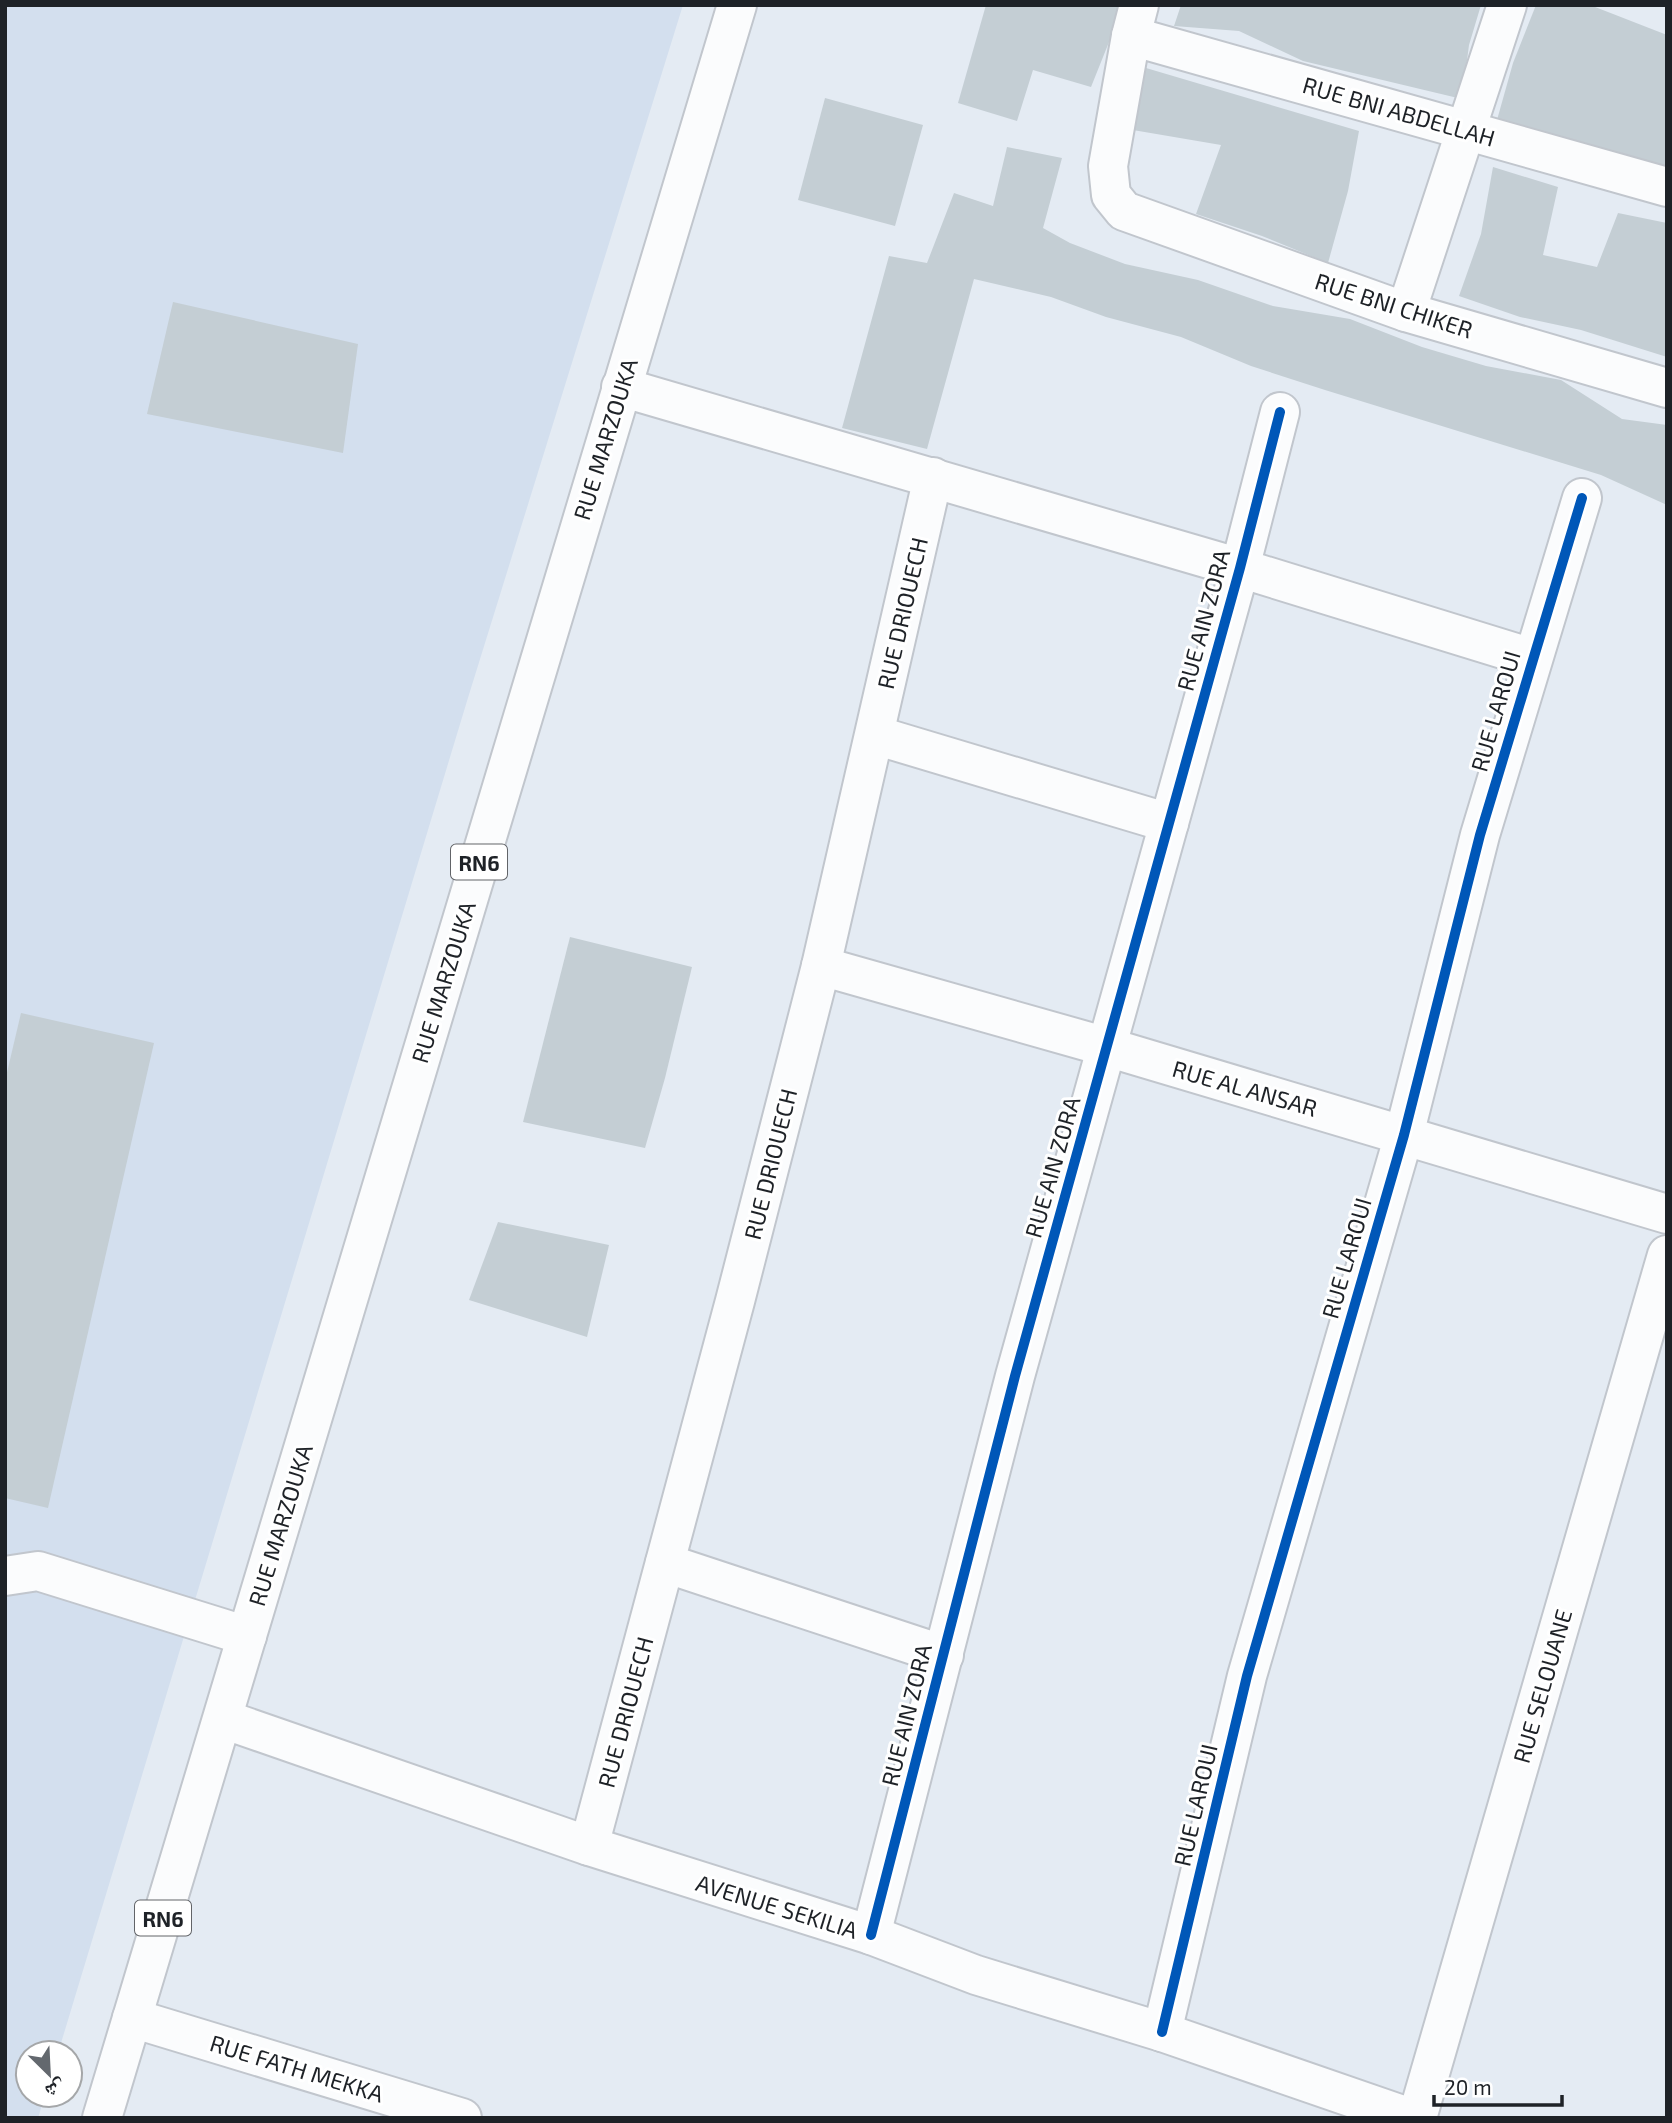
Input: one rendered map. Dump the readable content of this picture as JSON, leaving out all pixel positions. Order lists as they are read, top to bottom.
{
  "streets": {
    "street": [
      "RUE BNI ABDELLAH",
      "RUE BNI CHIKER",
      "RUE MARZOUKA",
      "RUE DRIOUECH",
      "RUE AIN ZORA",
      "RUE LAROUI",
      "RN6",
      "RUE AL ANSAR",
      "RUE SELOUANE",
      "AVENUE SEKILIA",
      "RUE FATH MEKKA"
    ]
  },
  "crossings": [
    ["RUE BNI ABDELLAH", "RUE BNI CHIKER"],
    ["RUE MARZOUKA", "RN6"],
    ["RUE MARZOUKA", "AVENUE SEKILIA"],
    ["RUE DRIOUECH", "RUE AL ANSAR"],
    ["RUE DRIOUECH", "AVENUE SEKILIA"],
    ["RUE AIN ZORA", "RUE AL ANSAR"],
    ["RUE AIN ZORA", "AVENUE SEKILIA"],
    ["RUE LAROUI", "RUE AL ANSAR"],
    ["RUE LAROUI", "AVENUE SEKILIA"],
    ["RN6", "AVENUE SEKILIA"],
    ["RN6", "RUE FATH MEKKA"]
  ],
  "scale_bar": "20 m",
  "north": "bottom right"
}
